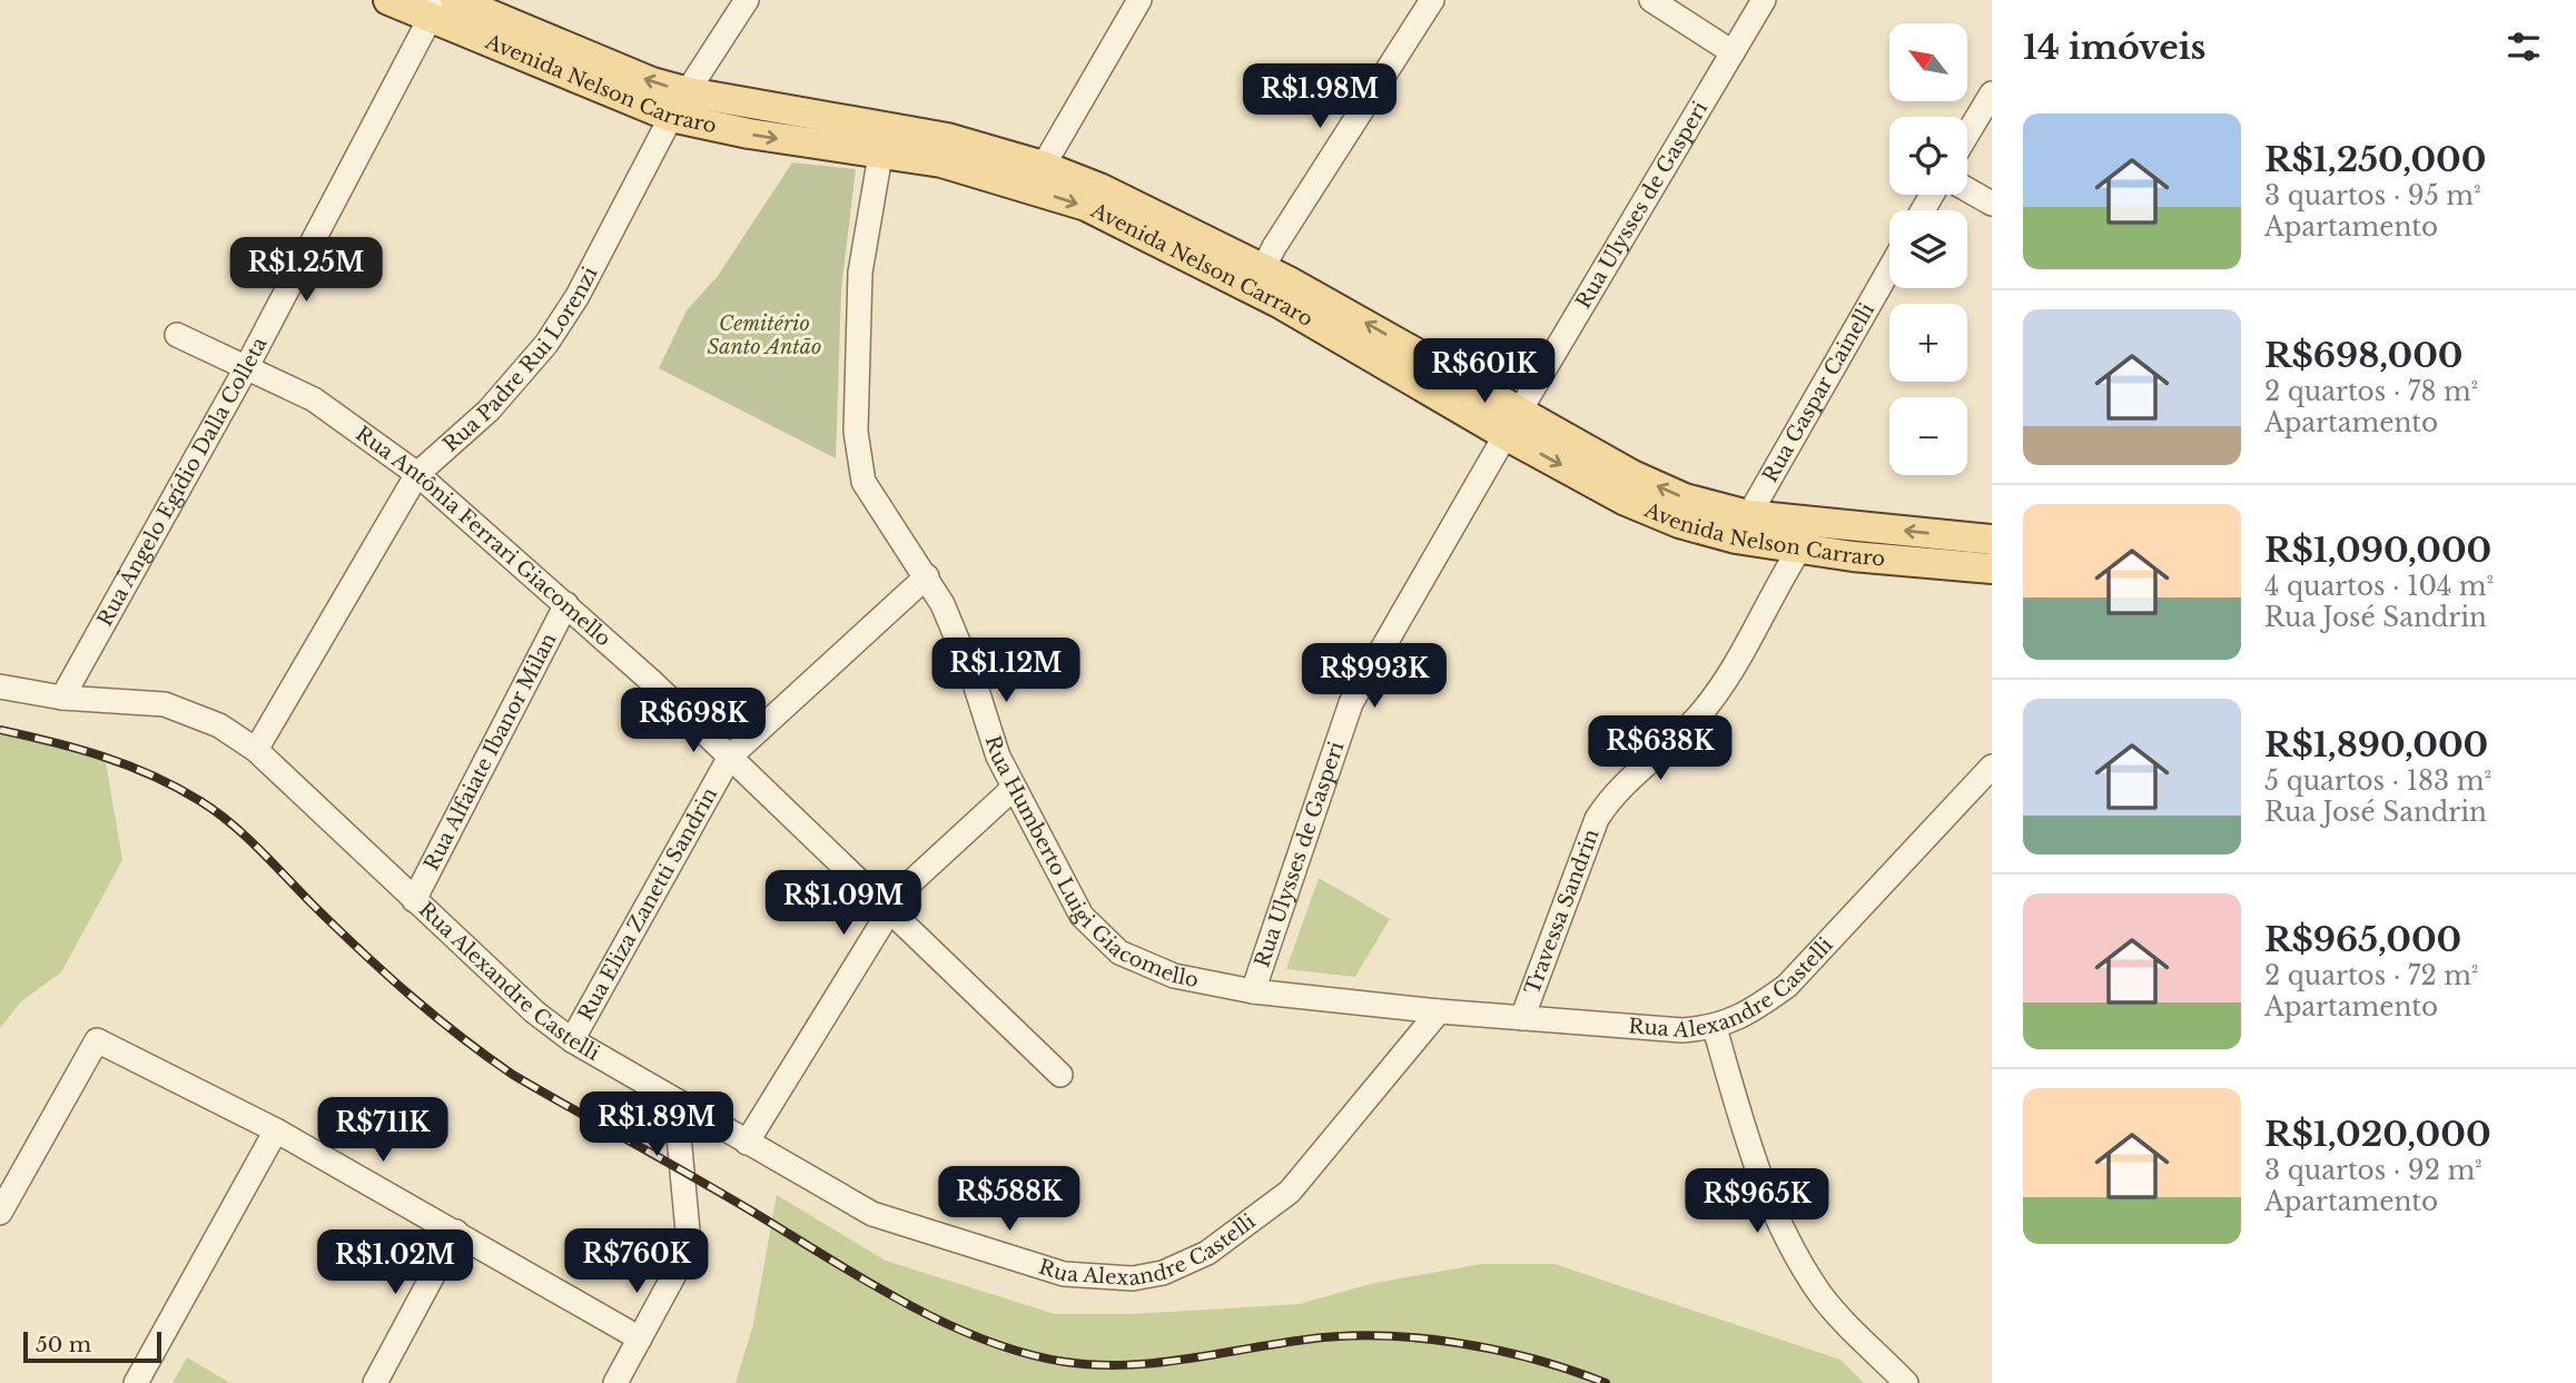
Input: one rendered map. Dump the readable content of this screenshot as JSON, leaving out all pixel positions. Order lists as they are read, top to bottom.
{
  "streets": {
    "main road": ["Avenida Nelson Carraro"],
    "street": [
      "Rua Ulysses de Gasperi",
      "Rua Padre Rui Lorenzi",
      "Rua Gaspar Cainelli",
      "Rua Ângelo Egídio Dalla Colleta",
      "Rua Antônia Ferrari Giacomello",
      "Rua Alfaiate Ibanor Milan",
      "Rua Humberto Luigi Giacomello",
      "Rua Eliza Zanetti Sandrin",
      "Travessa Sandrin",
      "Rua Alexandre Castelli"
    ]
  },
  "crossings": [
    ["Avenida Nelson Carraro", "Rua Ulysses de Gasperi"],
    ["Avenida Nelson Carraro", "Rua Padre Rui Lorenzi"],
    ["Avenida Nelson Carraro", "Rua Gaspar Cainelli"],
    ["Avenida Nelson Carraro", "Rua Ângelo Egídio Dalla Colleta"],
    ["Avenida Nelson Carraro", "Rua Humberto Luigi Giacomello"],
    ["Avenida Nelson Carraro", "Travessa Sandrin"],
    ["Rua Ulysses de Gasperi", "Rua Humberto Luigi Giacomello"],
    ["Rua Padre Rui Lorenzi", "Rua Antônia Ferrari Giacomello"],
    ["Rua Padre Rui Lorenzi", "Rua Alexandre Castelli"],
    ["Rua Ângelo Egídio Dalla Colleta", "Rua Antônia Ferrari Giacomello"],
    ["Rua Ângelo Egídio Dalla Colleta", "Rua Alexandre Castelli"],
    ["Rua Antônia Ferrari Giacomello", "Rua Alfaiate Ibanor Milan"],
    ["Rua Antônia Ferrari Giacomello", "Rua Eliza Zanetti Sandrin"],
    ["Rua Alfaiate Ibanor Milan", "Rua Alexandre Castelli"],
    ["Rua Humberto Luigi Giacomello", "Rua Eliza Zanetti Sandrin"],
    ["Rua Humberto Luigi Giacomello", "Rua Alexandre Castelli"],
    ["Rua Eliza Zanetti Sandrin", "Rua Alexandre Castelli"],
    ["Travessa Sandrin", "Rua Alexandre Castelli"]
  ],
  "parks": ["Cemitério Santo Antão"],
  "scale_bar": "50 m",
  "north": "top left",
  "page": {
    "heading": "14 imóveis",
    "map_buttons": ["+", "−"],
    "price": [
      "R$1.98M",
      "R$1.25M",
      "R$601K",
      "R$1.12M",
      "R$993K",
      "R$698K",
      "R$638K",
      "R$1.09M",
      "R$1.89M",
      "R$711K",
      "R$588K",
      "R$965K",
      "R$760K",
      "R$1.02M"
    ],
    "list": [
      {
        "name": "R$1,250,000",
        "note": "3 quartos · 95 m² · Apartamento"
      },
      {
        "name": "R$698,000",
        "note": "2 quartos · 78 m² · Apartamento"
      },
      {
        "name": "R$1,090,000",
        "note": "4 quartos · 104 m² · Rua José Sandrin"
      },
      {
        "name": "R$1,890,000",
        "note": "5 quartos · 183 m² · Rua José Sandrin"
      },
      {
        "name": "R$965,000",
        "note": "2 quartos · 72 m² · Apartamento"
      },
      {
        "name": "R$1,020,000",
        "note": "3 quartos · 92 m² · Apartamento"
      }
    ],
    "scale": "50 m"
  }
}
